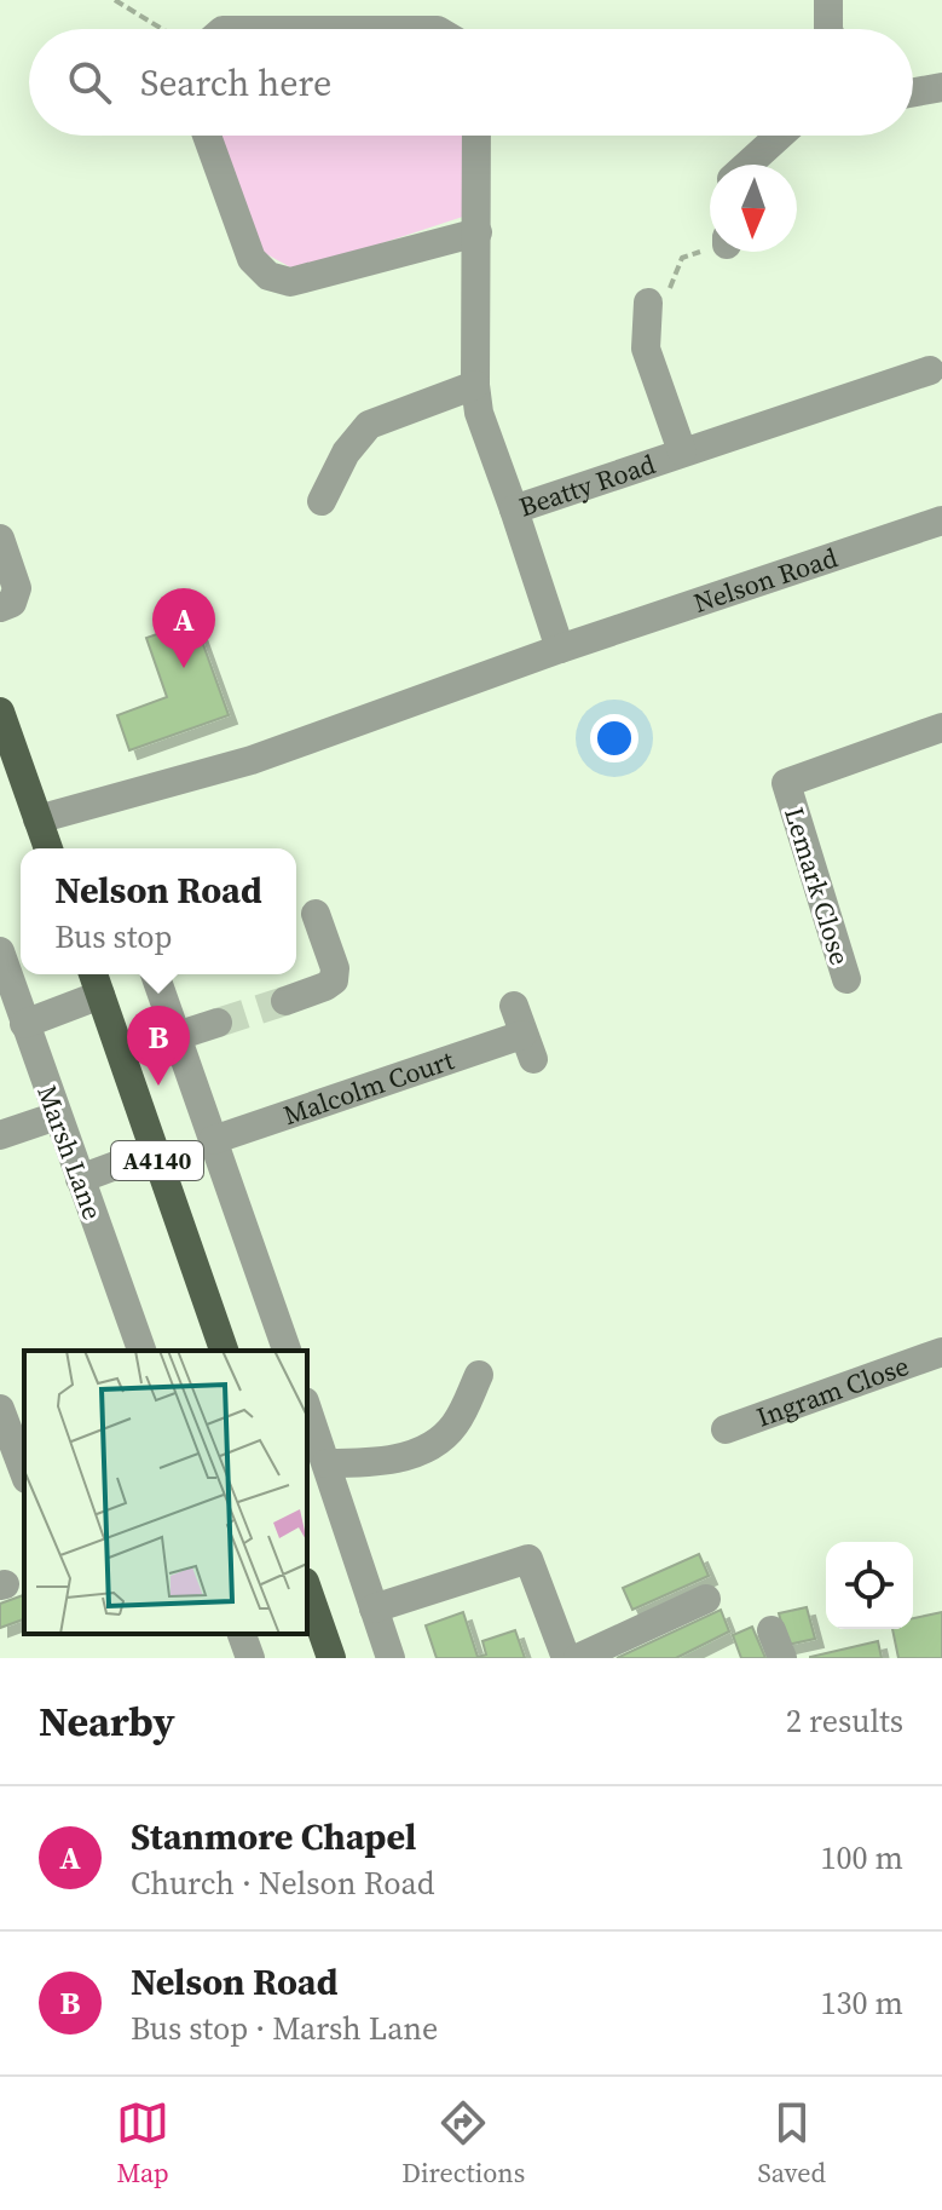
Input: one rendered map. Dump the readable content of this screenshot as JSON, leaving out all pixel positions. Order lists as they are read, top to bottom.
{
  "streets": {
    "main road": ["A4140"],
    "street": [
      "Beatty Road",
      "Nelson Road",
      "Lemark Close",
      "Malcolm Court",
      "Marsh Lane",
      "Ingram Close"
    ]
  },
  "north": "bottom",
  "page": {
    "search": "Search here",
    "pins": ["A", "B"],
    "popup": ["Nelson Road", "Bus stop"],
    "heading": ["Nearby", "2 results"],
    "list": [
      {
        "mark": "A",
        "name": "Stanmore Chapel",
        "note": "Church · Nelson Road",
        "value": "100 m"
      },
      {
        "mark": "B",
        "name": "Nelson Road",
        "note": "Bus stop · Marsh Lane",
        "value": "130 m"
      }
    ],
    "nav": ["Map", "Directions", "Saved"]
  }
}
